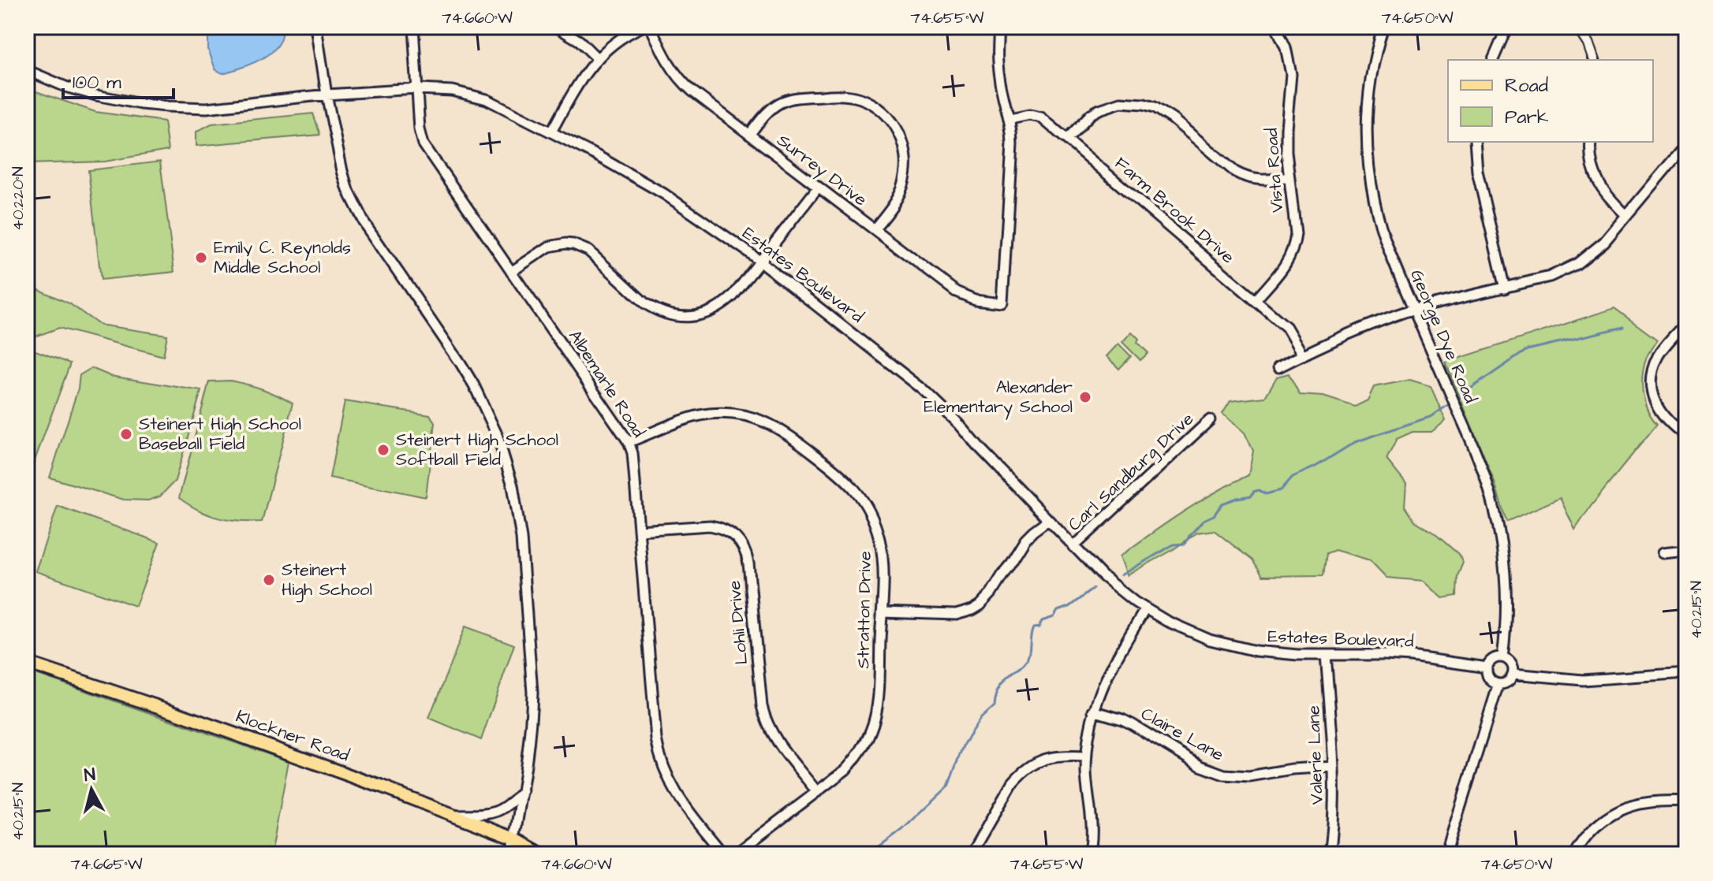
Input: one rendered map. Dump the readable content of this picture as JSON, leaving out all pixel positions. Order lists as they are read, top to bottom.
{
  "streets": {
    "main road": ["Klockner Road"],
    "street": [
      "Surrey Drive",
      "Vista Road",
      "Farm Brook Drive",
      "Estates Boulevard",
      "George Dye Road",
      "Albemarle Road",
      "Carl Sandburg Drive",
      "Stratton Drive",
      "Lohli Drive",
      "Claire Lane",
      "Valerie Lane"
    ]
  },
  "crossings": [
    ["Surrey Drive", "Farm Brook Drive"],
    ["Vista Road", "Farm Brook Drive"],
    ["Estates Boulevard", "George Dye Road"],
    ["Estates Boulevard", "Albemarle Road"],
    ["Estates Boulevard", "Carl Sandburg Drive"],
    ["Estates Boulevard", "Valerie Lane"],
    ["Albemarle Road", "Stratton Drive"],
    ["Albemarle Road", "Lohli Drive"],
    ["Stratton Drive", "Lohli Drive"],
    ["Claire Lane", "Valerie Lane"]
  ],
  "places": [
    "Emily C. Reynolds Middle School",
    "Alexander Elementary School",
    "Steinert High School Baseball Field",
    "Steinert High School Softball Field",
    "Steinert High School"
  ],
  "legend": ["Road", "Park"],
  "scale_bar": "100 m",
  "north": "top",
  "coordinates": [
    "74.660°W",
    "74.655°W",
    "74.650°W",
    "40.220°N",
    "40.215°N",
    "74.665°W"
  ]
}
